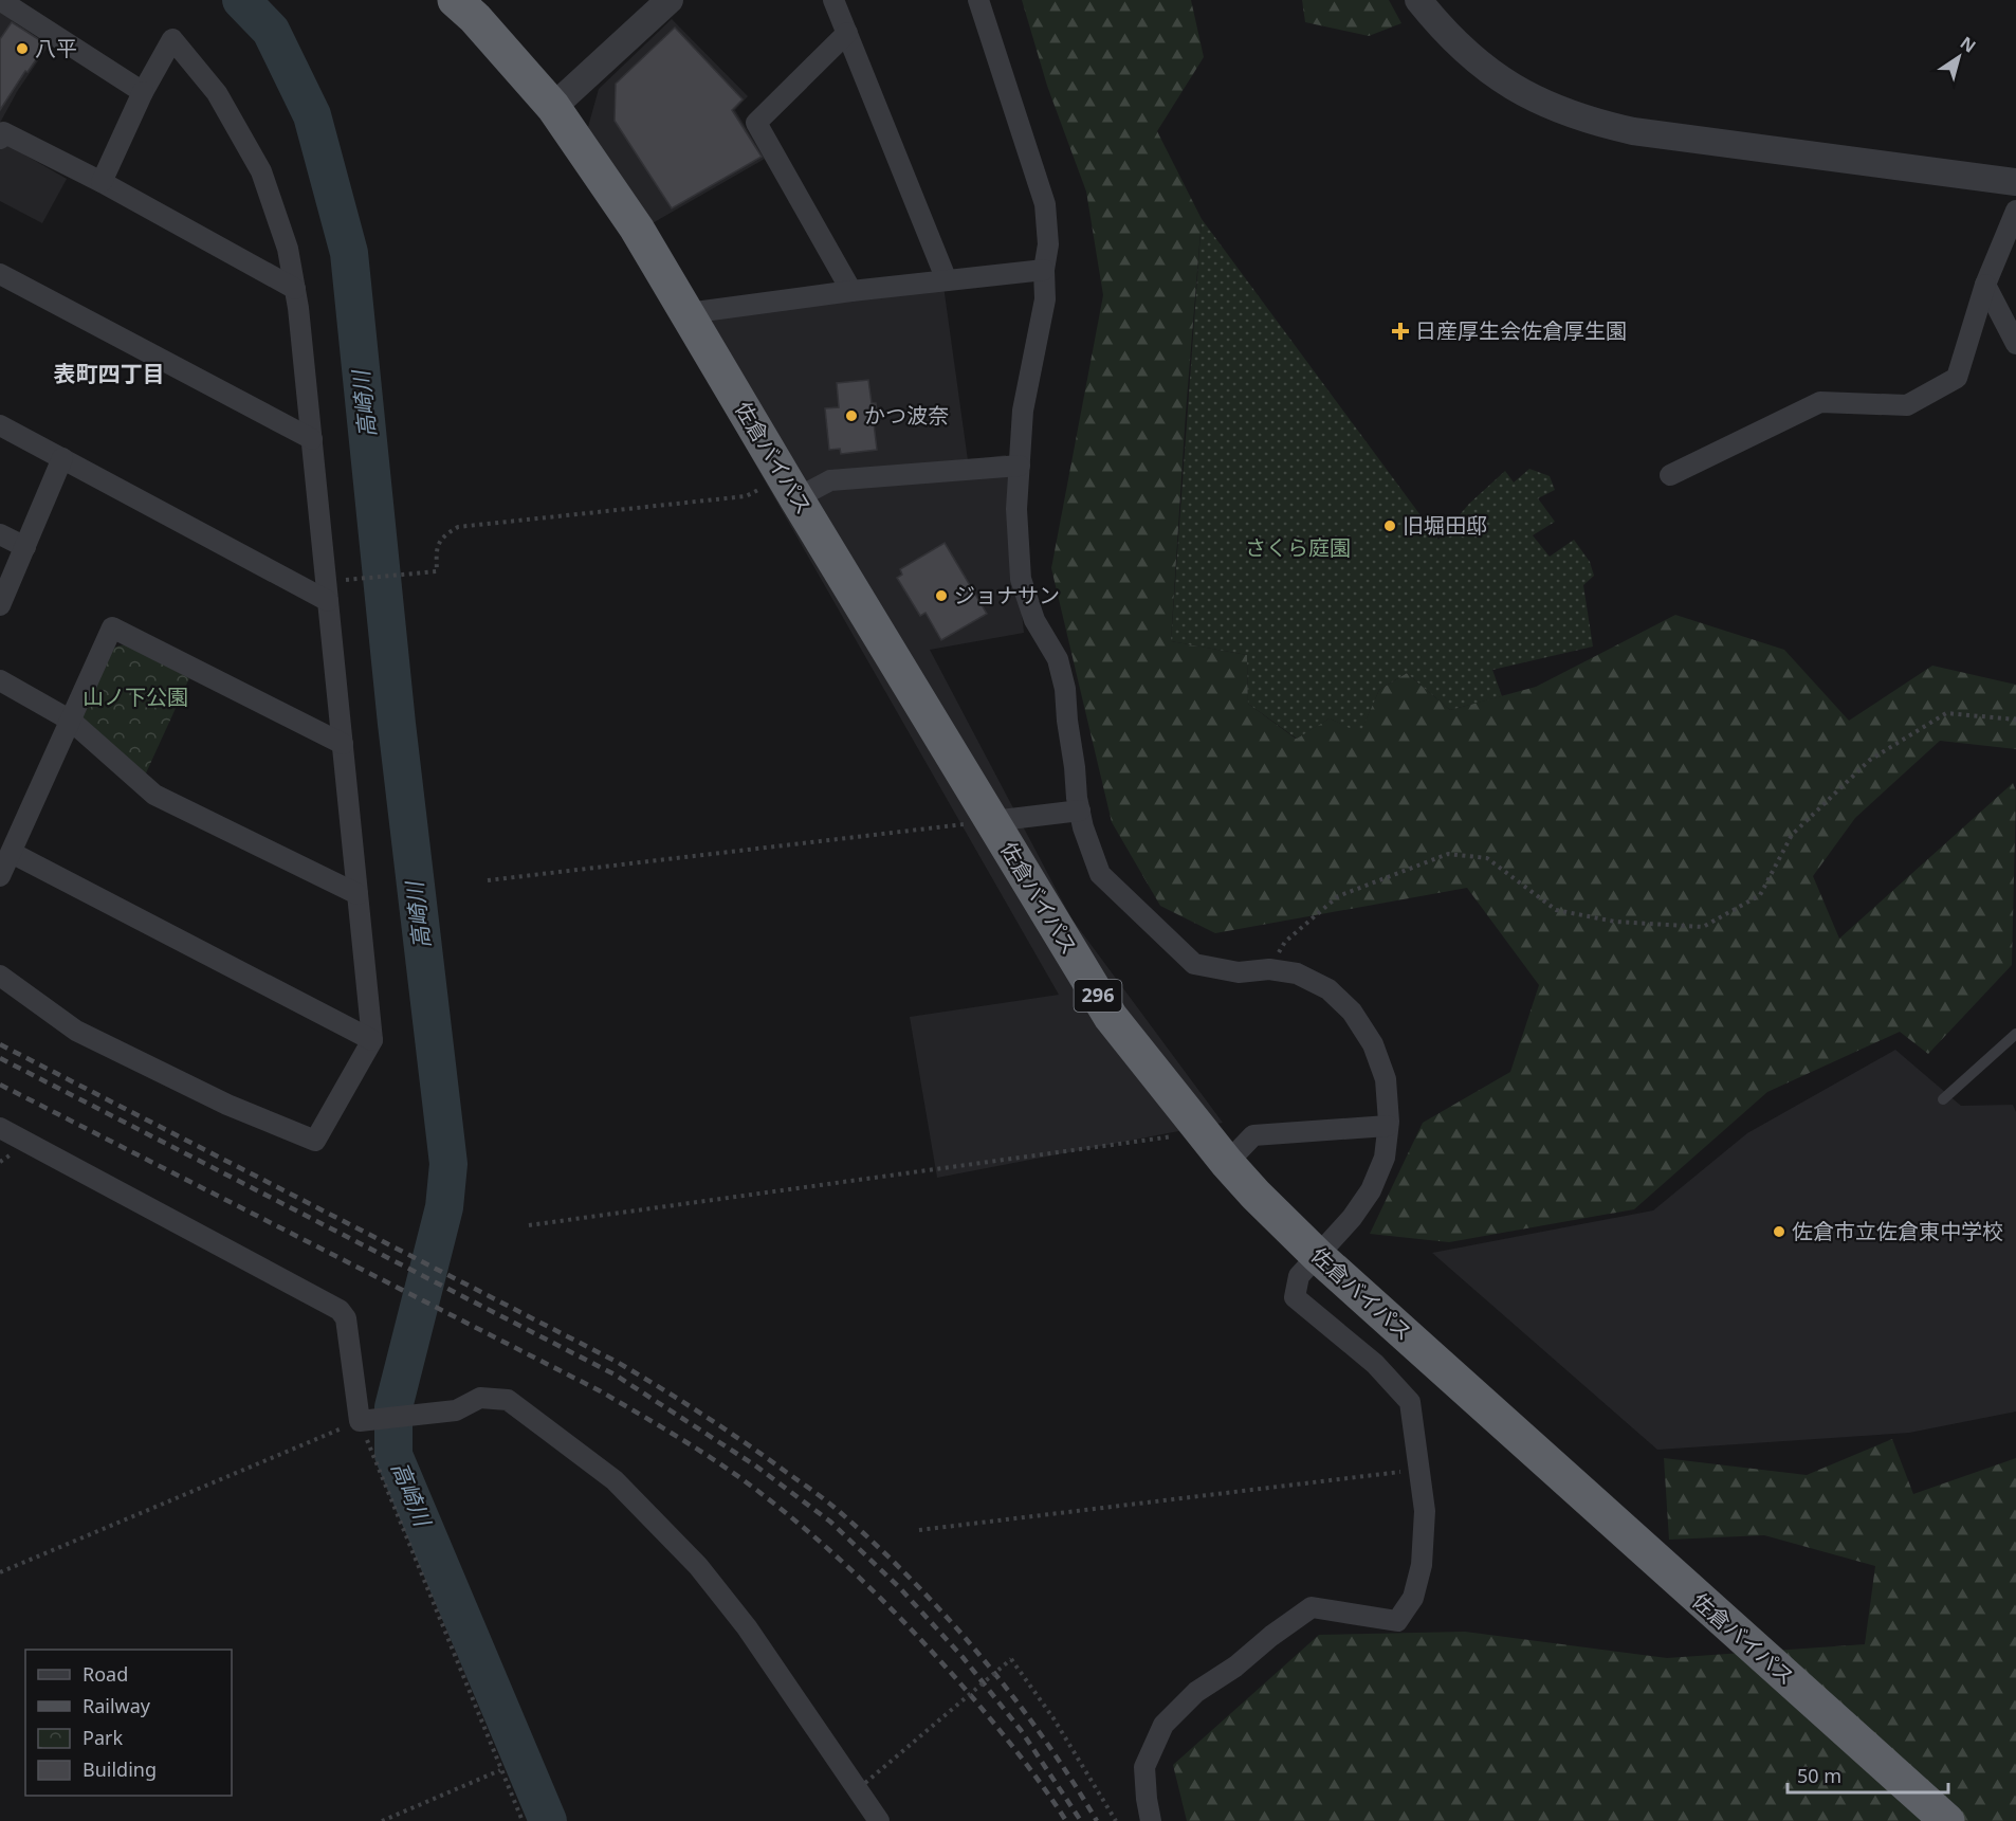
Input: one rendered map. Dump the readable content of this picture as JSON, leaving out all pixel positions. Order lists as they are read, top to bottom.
{
  "streets": {
    "highway": ["佐倉バイパス", "296"]
  },
  "districts": ["表町四丁目"],
  "water": ["高崎川"],
  "parks": ["さくら庭園", "山ノ下公園"],
  "places": {
    "other": [
      "八平",
      "かつ波奈",
      "旧堀田邸",
      "ジョナサン",
      "佐倉市立佐倉東中学校"
    ],
    "health": ["日産厚生会佐倉厚生園"]
  },
  "legend": [
    "Road",
    "Railway",
    "Park",
    "Building"
  ],
  "scale_bar": "50 m",
  "north": "top right"
}
